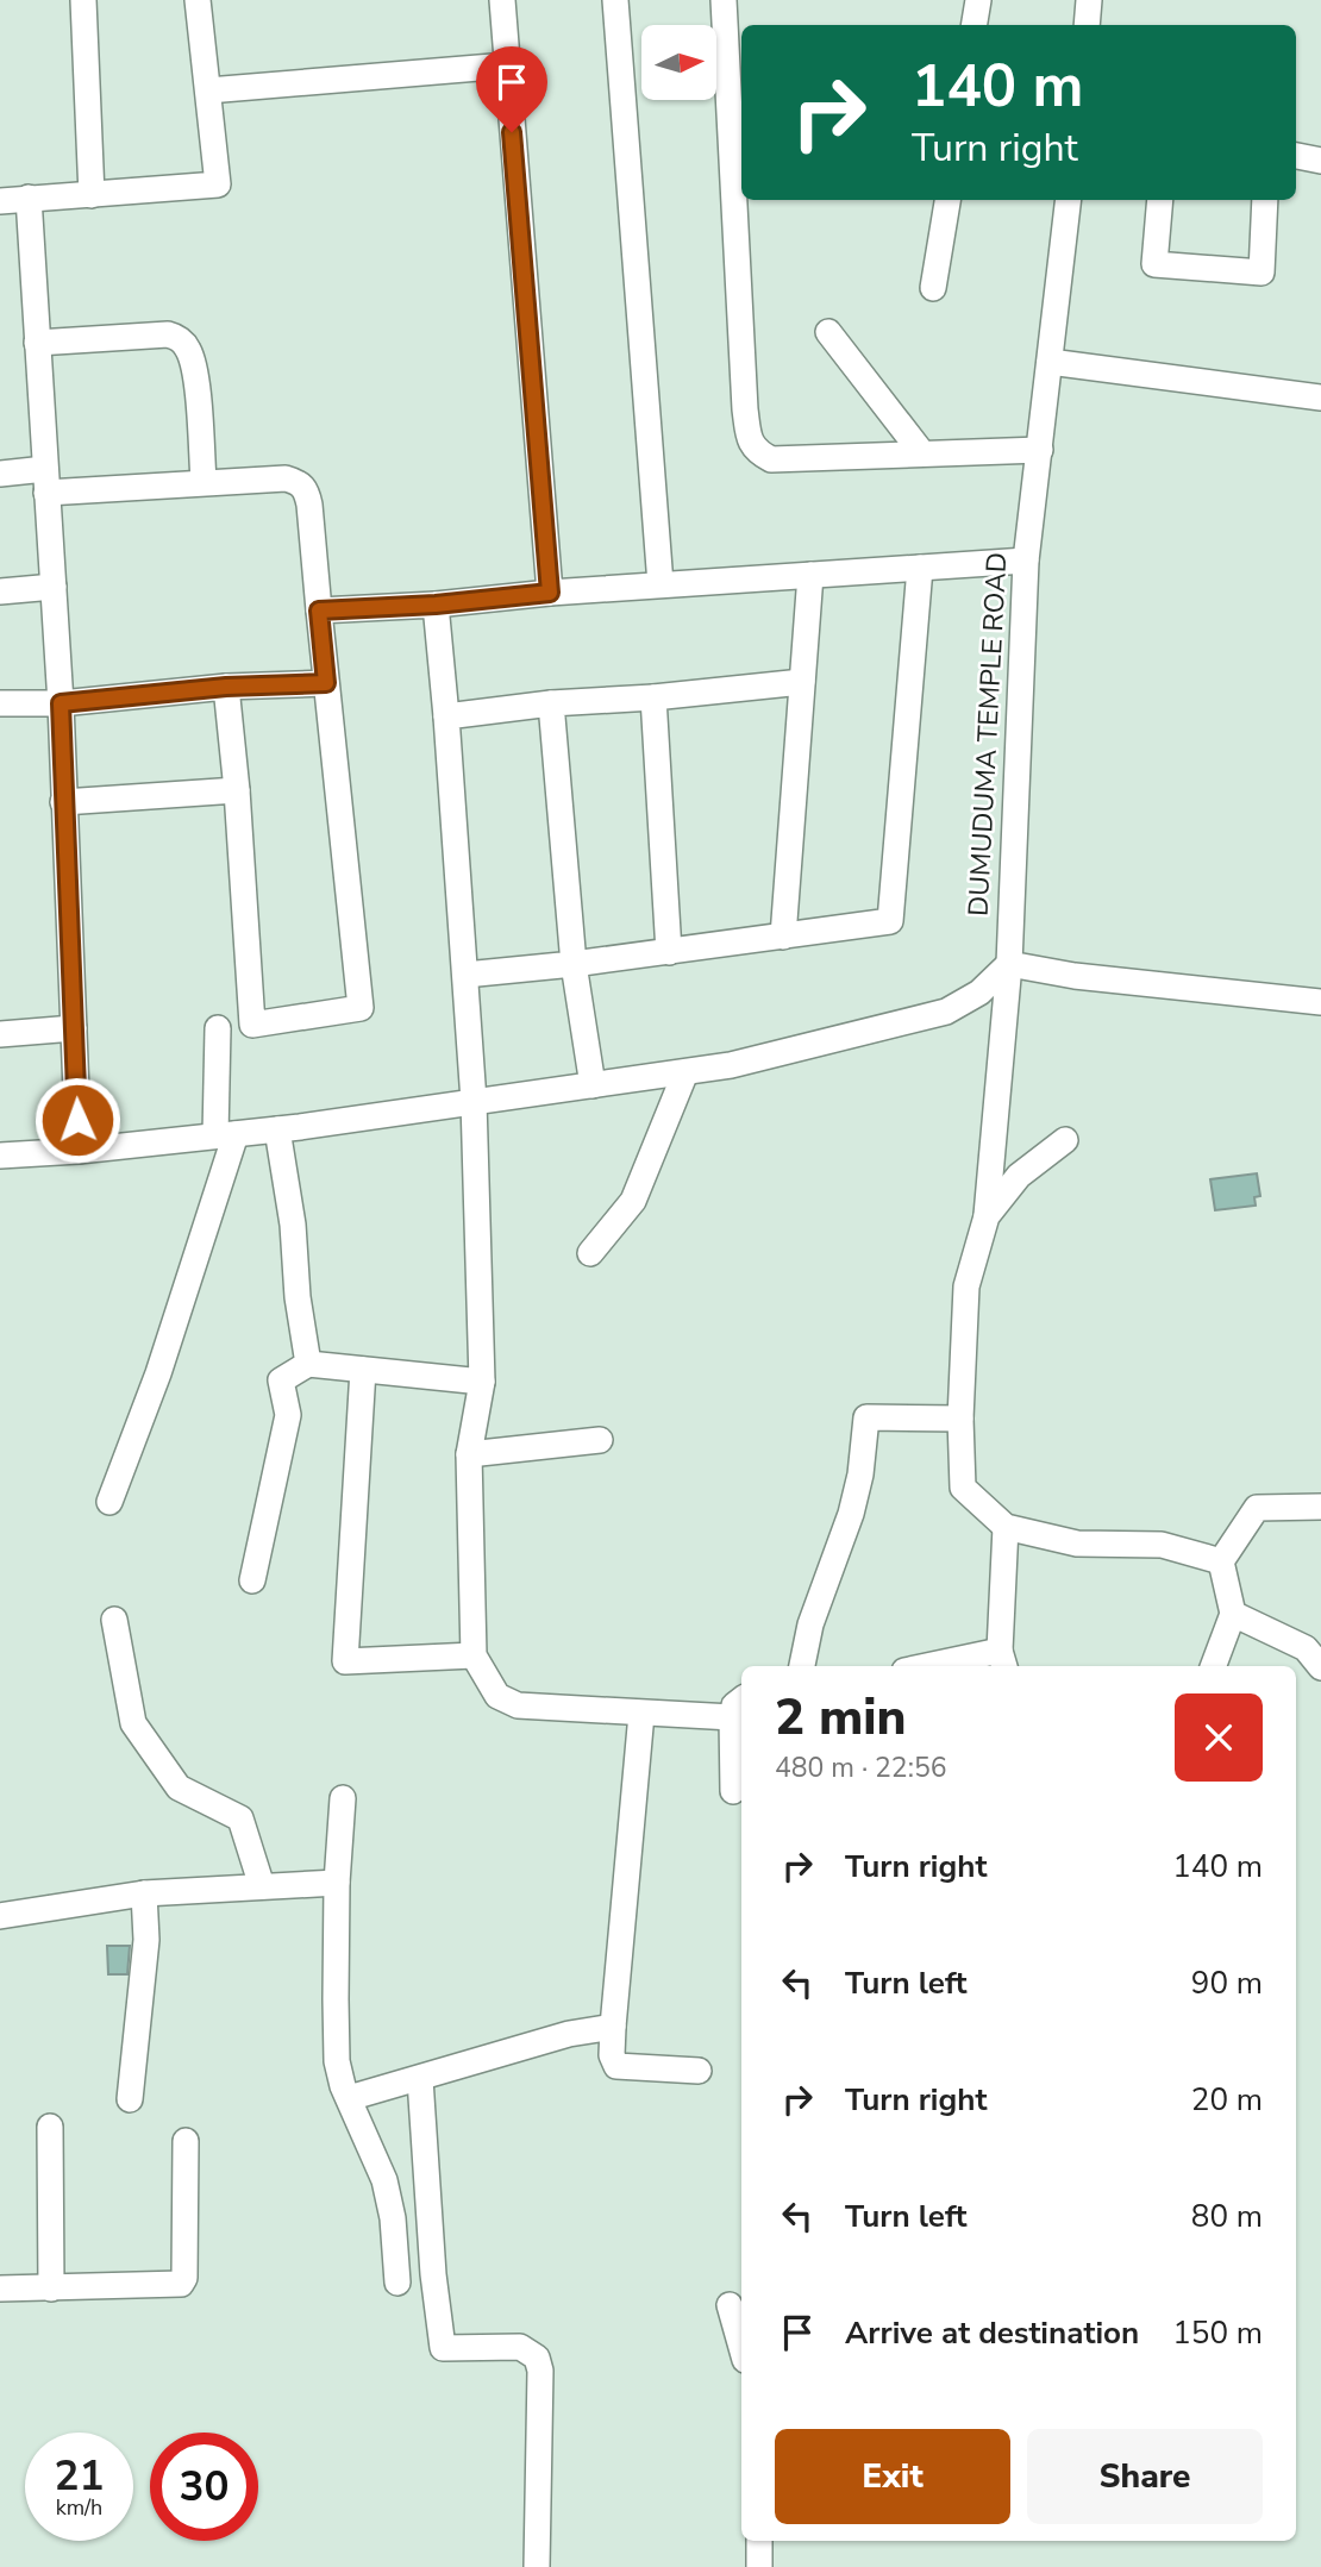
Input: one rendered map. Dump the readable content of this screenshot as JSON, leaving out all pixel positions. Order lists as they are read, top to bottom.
{
  "streets": {
    "street": ["DUMUDUMA TEMPLE ROAD"]
  },
  "north": "right",
  "page": {
    "turn": ["140 m", "Turn right"],
    "heading": ["2 min", "480 m · 22:56"],
    "list": [
      {
        "name": "Turn right",
        "value": "140 m"
      },
      {
        "name": "Turn left",
        "value": "90 m"
      },
      {
        "name": "Turn right",
        "value": "20 m"
      },
      {
        "name": "Turn left",
        "value": "80 m"
      },
      {
        "name": "Arrive at destination",
        "value": "150 m"
      }
    ],
    "buttons": ["Exit", "Share"],
    "speed": "21 km/h",
    "limit": "30"
  }
}
